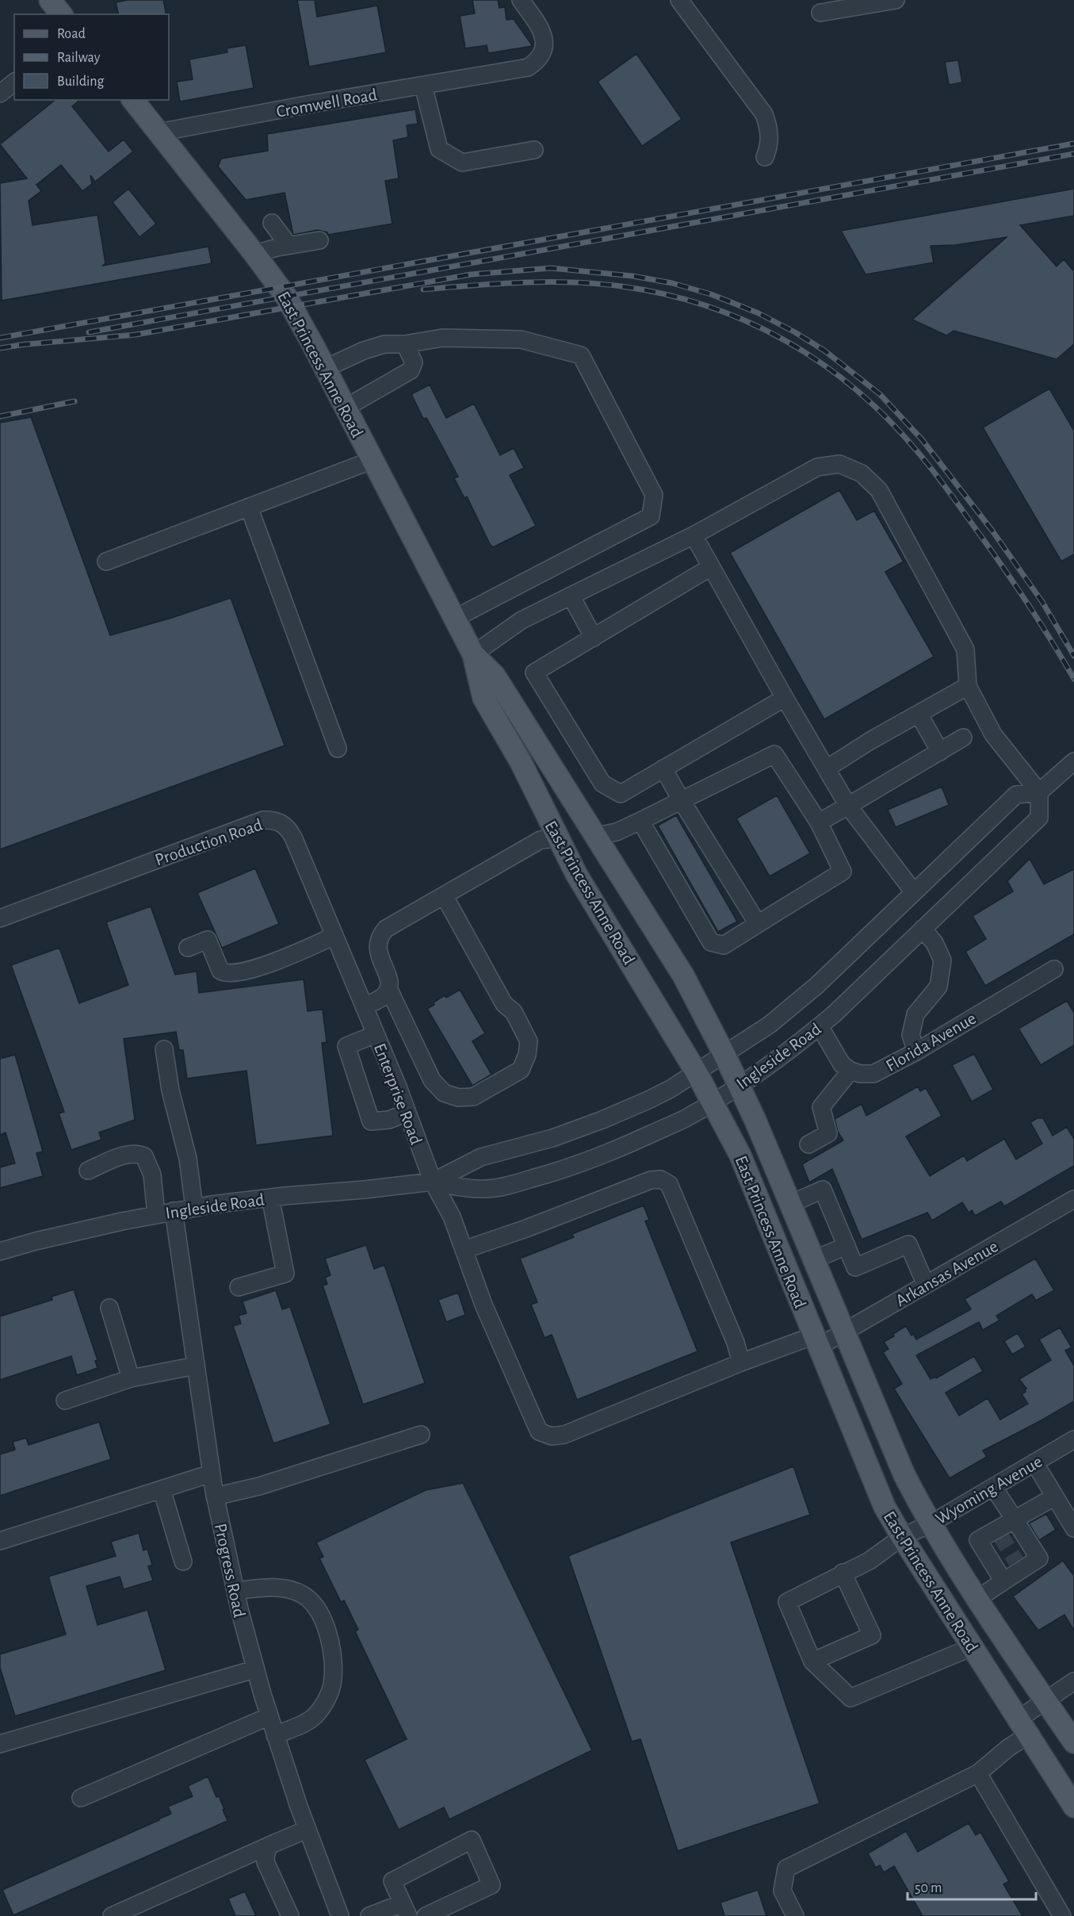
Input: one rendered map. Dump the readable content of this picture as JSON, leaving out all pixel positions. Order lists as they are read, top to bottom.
{
  "streets": {
    "main road": ["East Princess Anne Road"],
    "street": [
      "Cromwell Road",
      "Production Road",
      "Florida Avenue",
      "Ingleside Road",
      "Enterprise Road",
      "Arkansas Avenue",
      "Wyoming Avenue",
      "Progress Road"
    ]
  },
  "crossings": [
    ["Cromwell Road", "East Princess Anne Road"],
    ["East Princess Anne Road", "Ingleside Road"],
    ["East Princess Anne Road", "Arkansas Avenue"],
    ["East Princess Anne Road", "Wyoming Avenue"],
    ["Production Road", "Enterprise Road"],
    ["Ingleside Road", "Enterprise Road"],
    ["Ingleside Road", "Progress Road"],
    ["Enterprise Road", "Arkansas Avenue"]
  ],
  "legend": ["Road", "Railway", "Building"],
  "scale_bar": "50 m"
}
